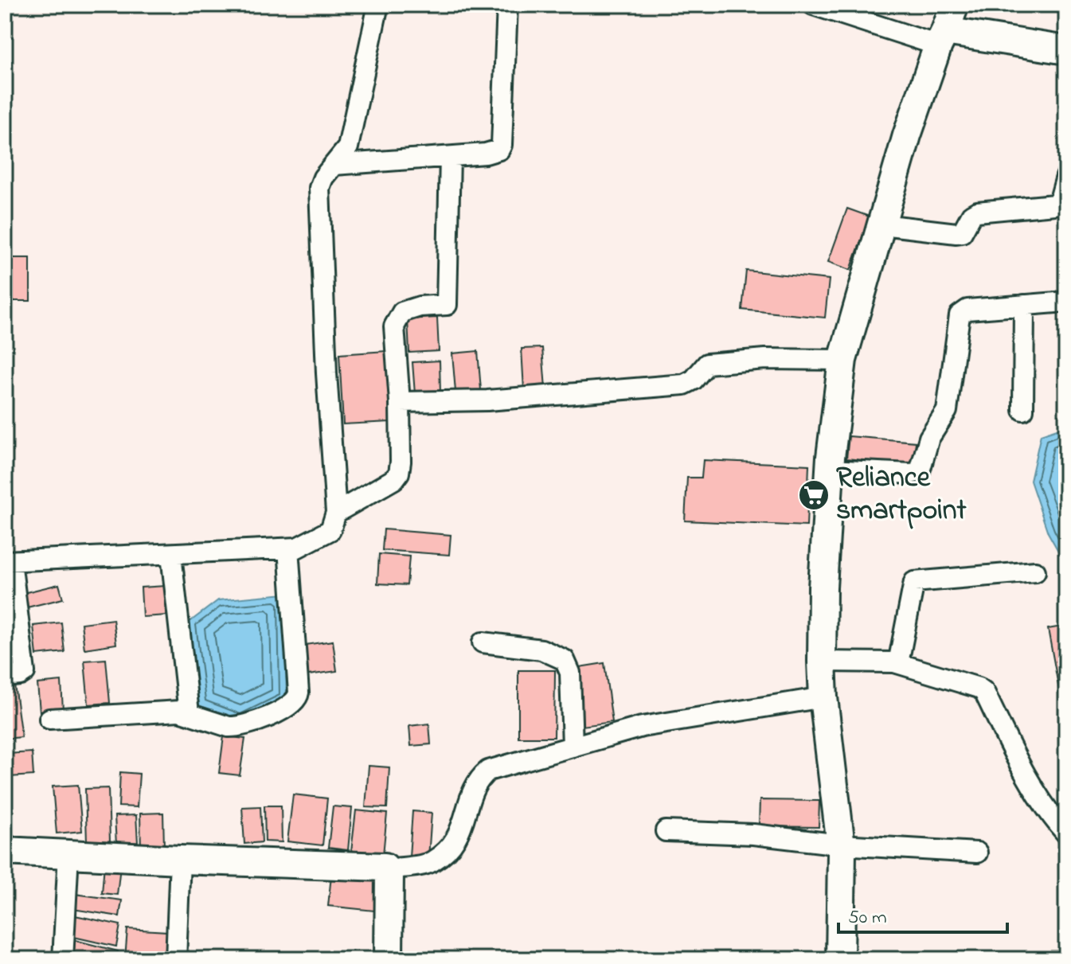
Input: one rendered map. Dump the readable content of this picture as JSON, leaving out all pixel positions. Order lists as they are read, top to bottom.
{
  "places": {
    "supermarket": ["Reliance smartpoint"]
  },
  "scale_bar": "50 m"
}
